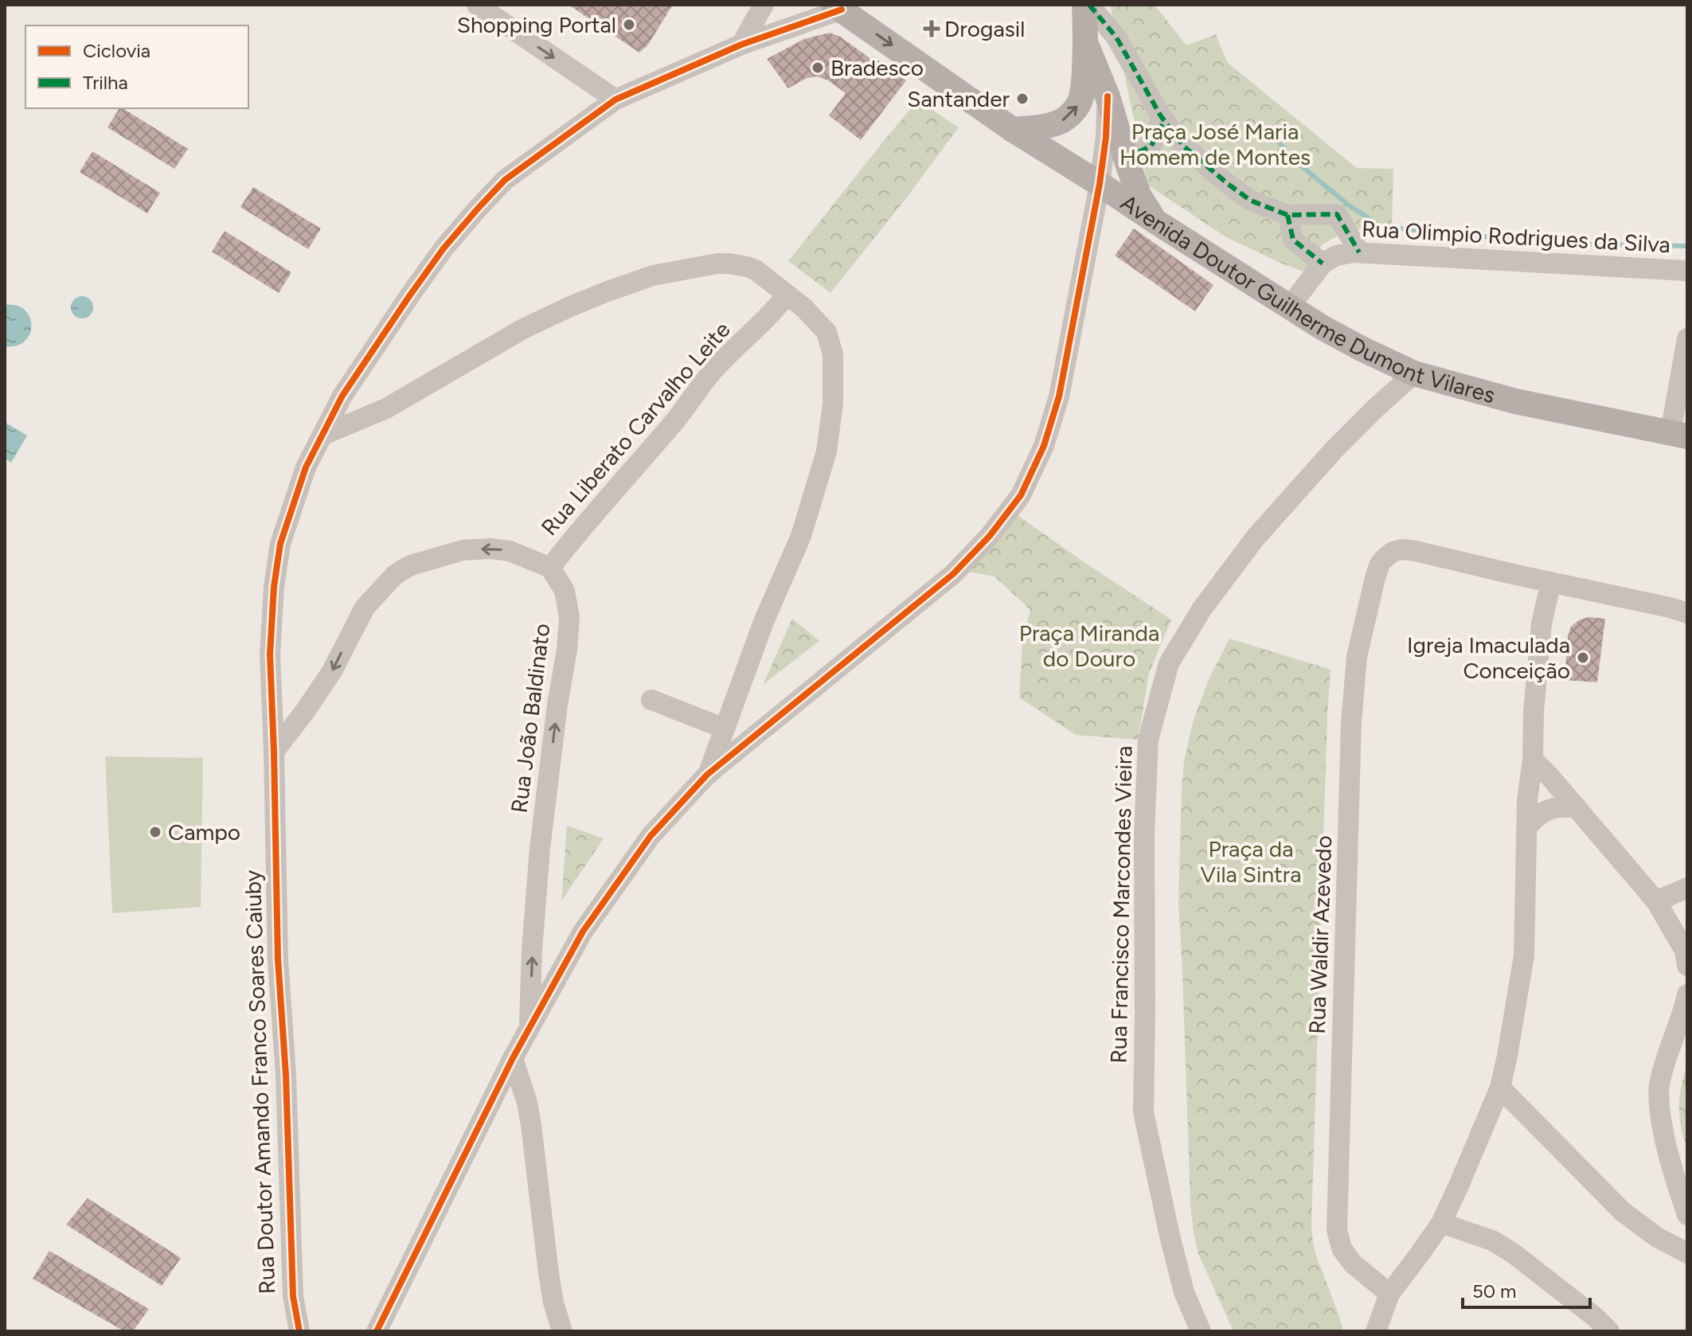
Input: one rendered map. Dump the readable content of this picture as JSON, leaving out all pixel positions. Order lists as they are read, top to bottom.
{
  "streets": {
    "main road": ["Avenida Doutor Guilherme Dumont Vilares"],
    "street": [
      "Rua Olimpio Rodrigues da Silva",
      "Rua Liberato Carvalho Leite",
      "Rua João Baldinato",
      "Rua Francisco Marcondes Vieira",
      "Rua Waldir Azevedo",
      "Rua Doutor Amando Franco Soares Caiuby"
    ]
  },
  "crossings": [
    ["Avenida Doutor Guilherme Dumont Vilares", "Rua Francisco Marcondes Vieira"],
    ["Avenida Doutor Guilherme Dumont Vilares", "Rua Doutor Amando Franco Soares Caiuby"],
    ["Rua Liberato Carvalho Leite", "Rua João Baldinato"]
  ],
  "one_way": ["Rua João Baldinato"],
  "parks": ["Praça José Maria Homem de Montes", "Praça Miranda do Douro", "Praça da Vila Sintra"],
  "places": {
    "other": [
      "Shopping Portal",
      "Bradesco",
      "Santander",
      "Igreja Imaculada Conceição",
      "Campo"
    ],
    "health": ["Drogasil"]
  },
  "legend": ["Ciclovia", "Trilha"],
  "scale_bar": "50 m"
}
